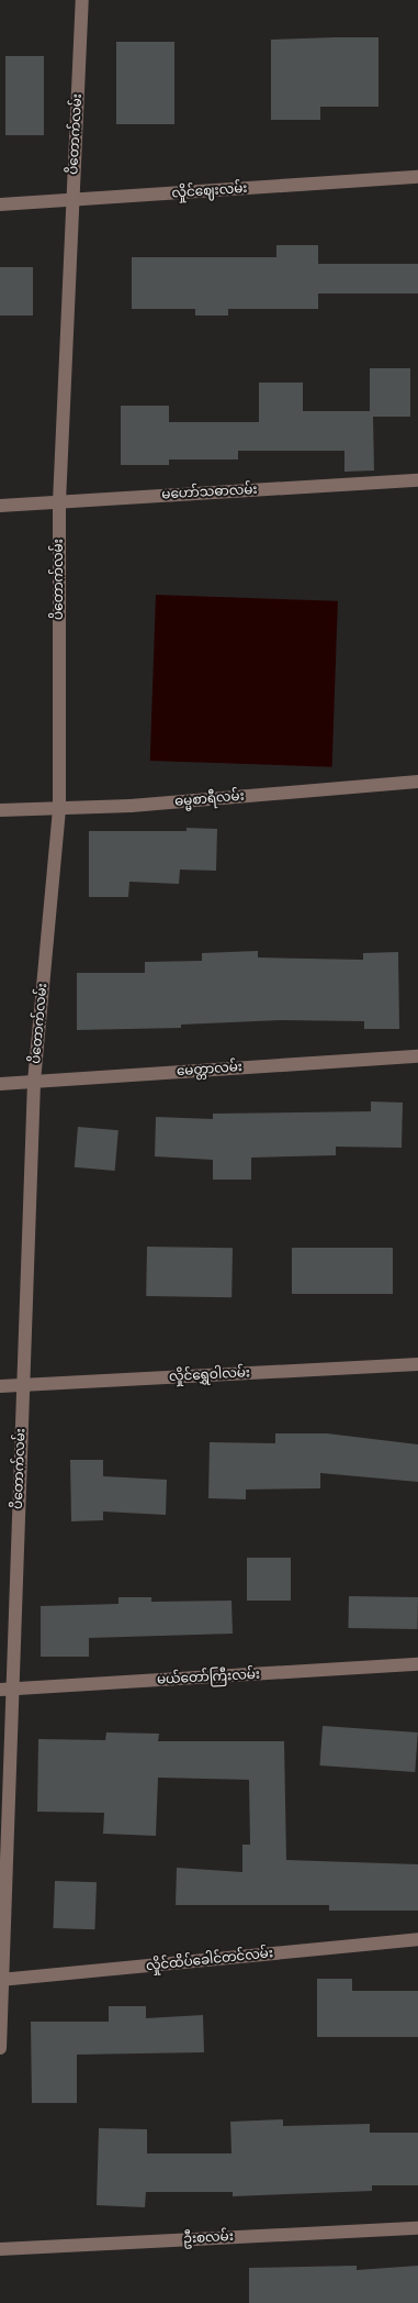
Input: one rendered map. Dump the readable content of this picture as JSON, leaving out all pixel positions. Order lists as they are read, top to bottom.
{
  "streets": {
    "street": [
      "ပိတောက်လမ်း",
      "လှိုင်ဈေးလမ်း",
      "မဟော်သဓာလမ်း",
      "ဓမ္မစာရီလမ်း",
      "မေတ္တာလမ်း",
      "လှိုင်ရွှေဝါလမ်း",
      "မယ်တော်ကြီးလမ်း",
      "လှိုင်ထိပ်ခေါင်တင်လမ်း",
      "ဦးစလမ်း"
    ]
  },
  "crossings": [
    ["ပိတောက်လမ်း", "လှိုင်ဈေးလမ်း"],
    ["ပိတောက်လမ်း", "မဟော်သဓာလမ်း"],
    ["ပိတောက်လမ်း", "ဓမ္မစာရီလမ်း"],
    ["ပိတောက်လမ်း", "မေတ္တာလမ်း"],
    ["ပိတောက်လမ်း", "လှိုင်ရွှေဝါလမ်း"],
    ["ပိတောက်လမ်း", "မယ်တော်ကြီးလမ်း"],
    ["ပိတောက်လမ်း", "လှိုင်ထိပ်ခေါင်တင်လမ်း"]
  ]
}
